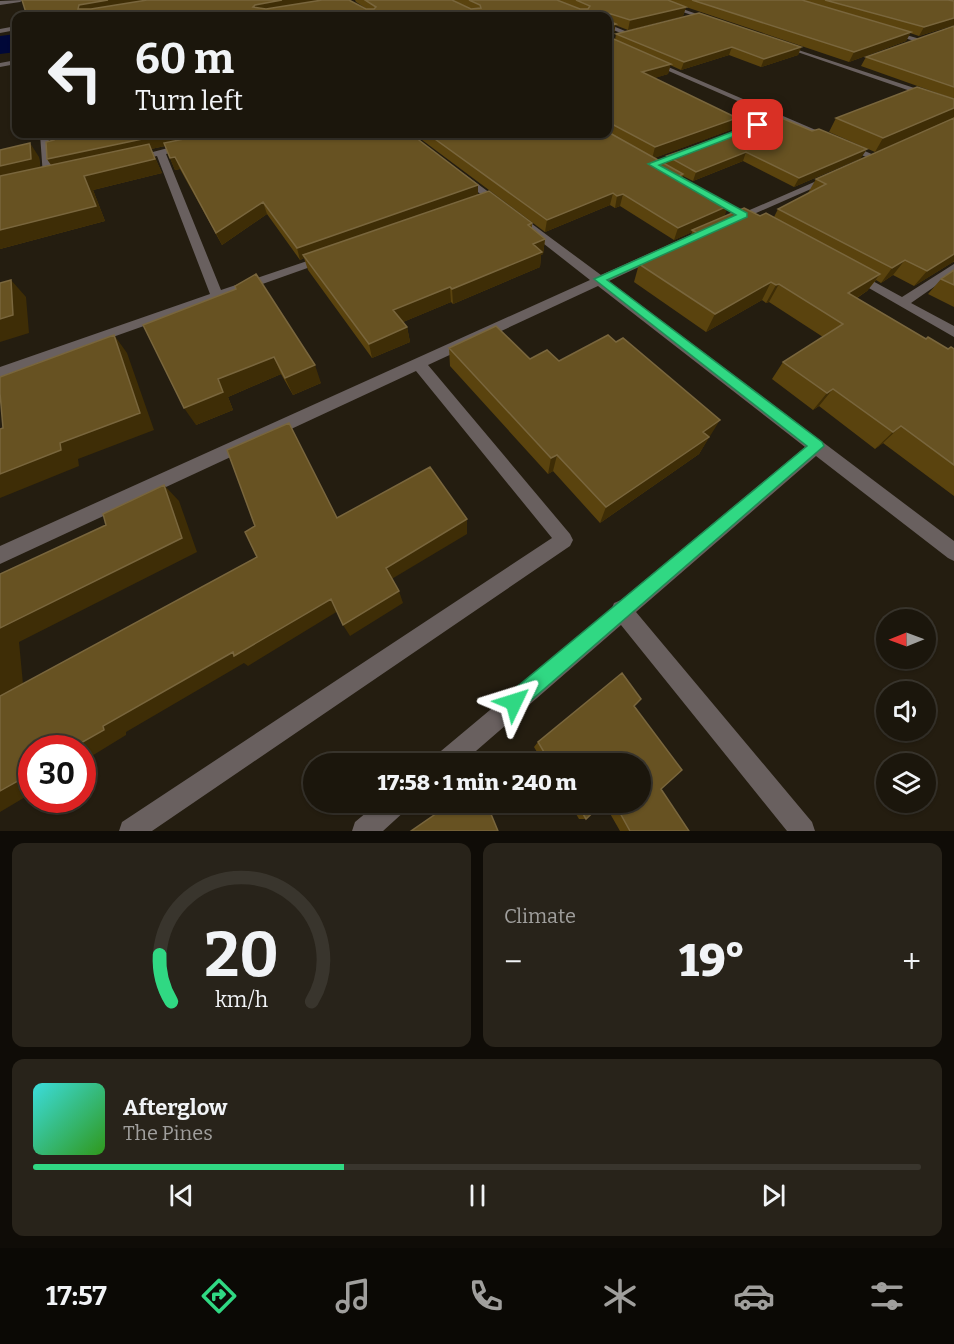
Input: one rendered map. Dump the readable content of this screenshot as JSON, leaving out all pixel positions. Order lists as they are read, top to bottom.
{
  "north": "left",
  "page": {
    "turn": ["60 m", "Turn left"],
    "limit": "30",
    "trip": "17:58 · 1 min · 240 m",
    "tile": "Climate",
    "heat": ["−", "19°", "+"],
    "song": ["Afterglow", "The Pines"],
    "tabs": "17:57",
    "gauge": ["20", "km/h"]
  }
}
